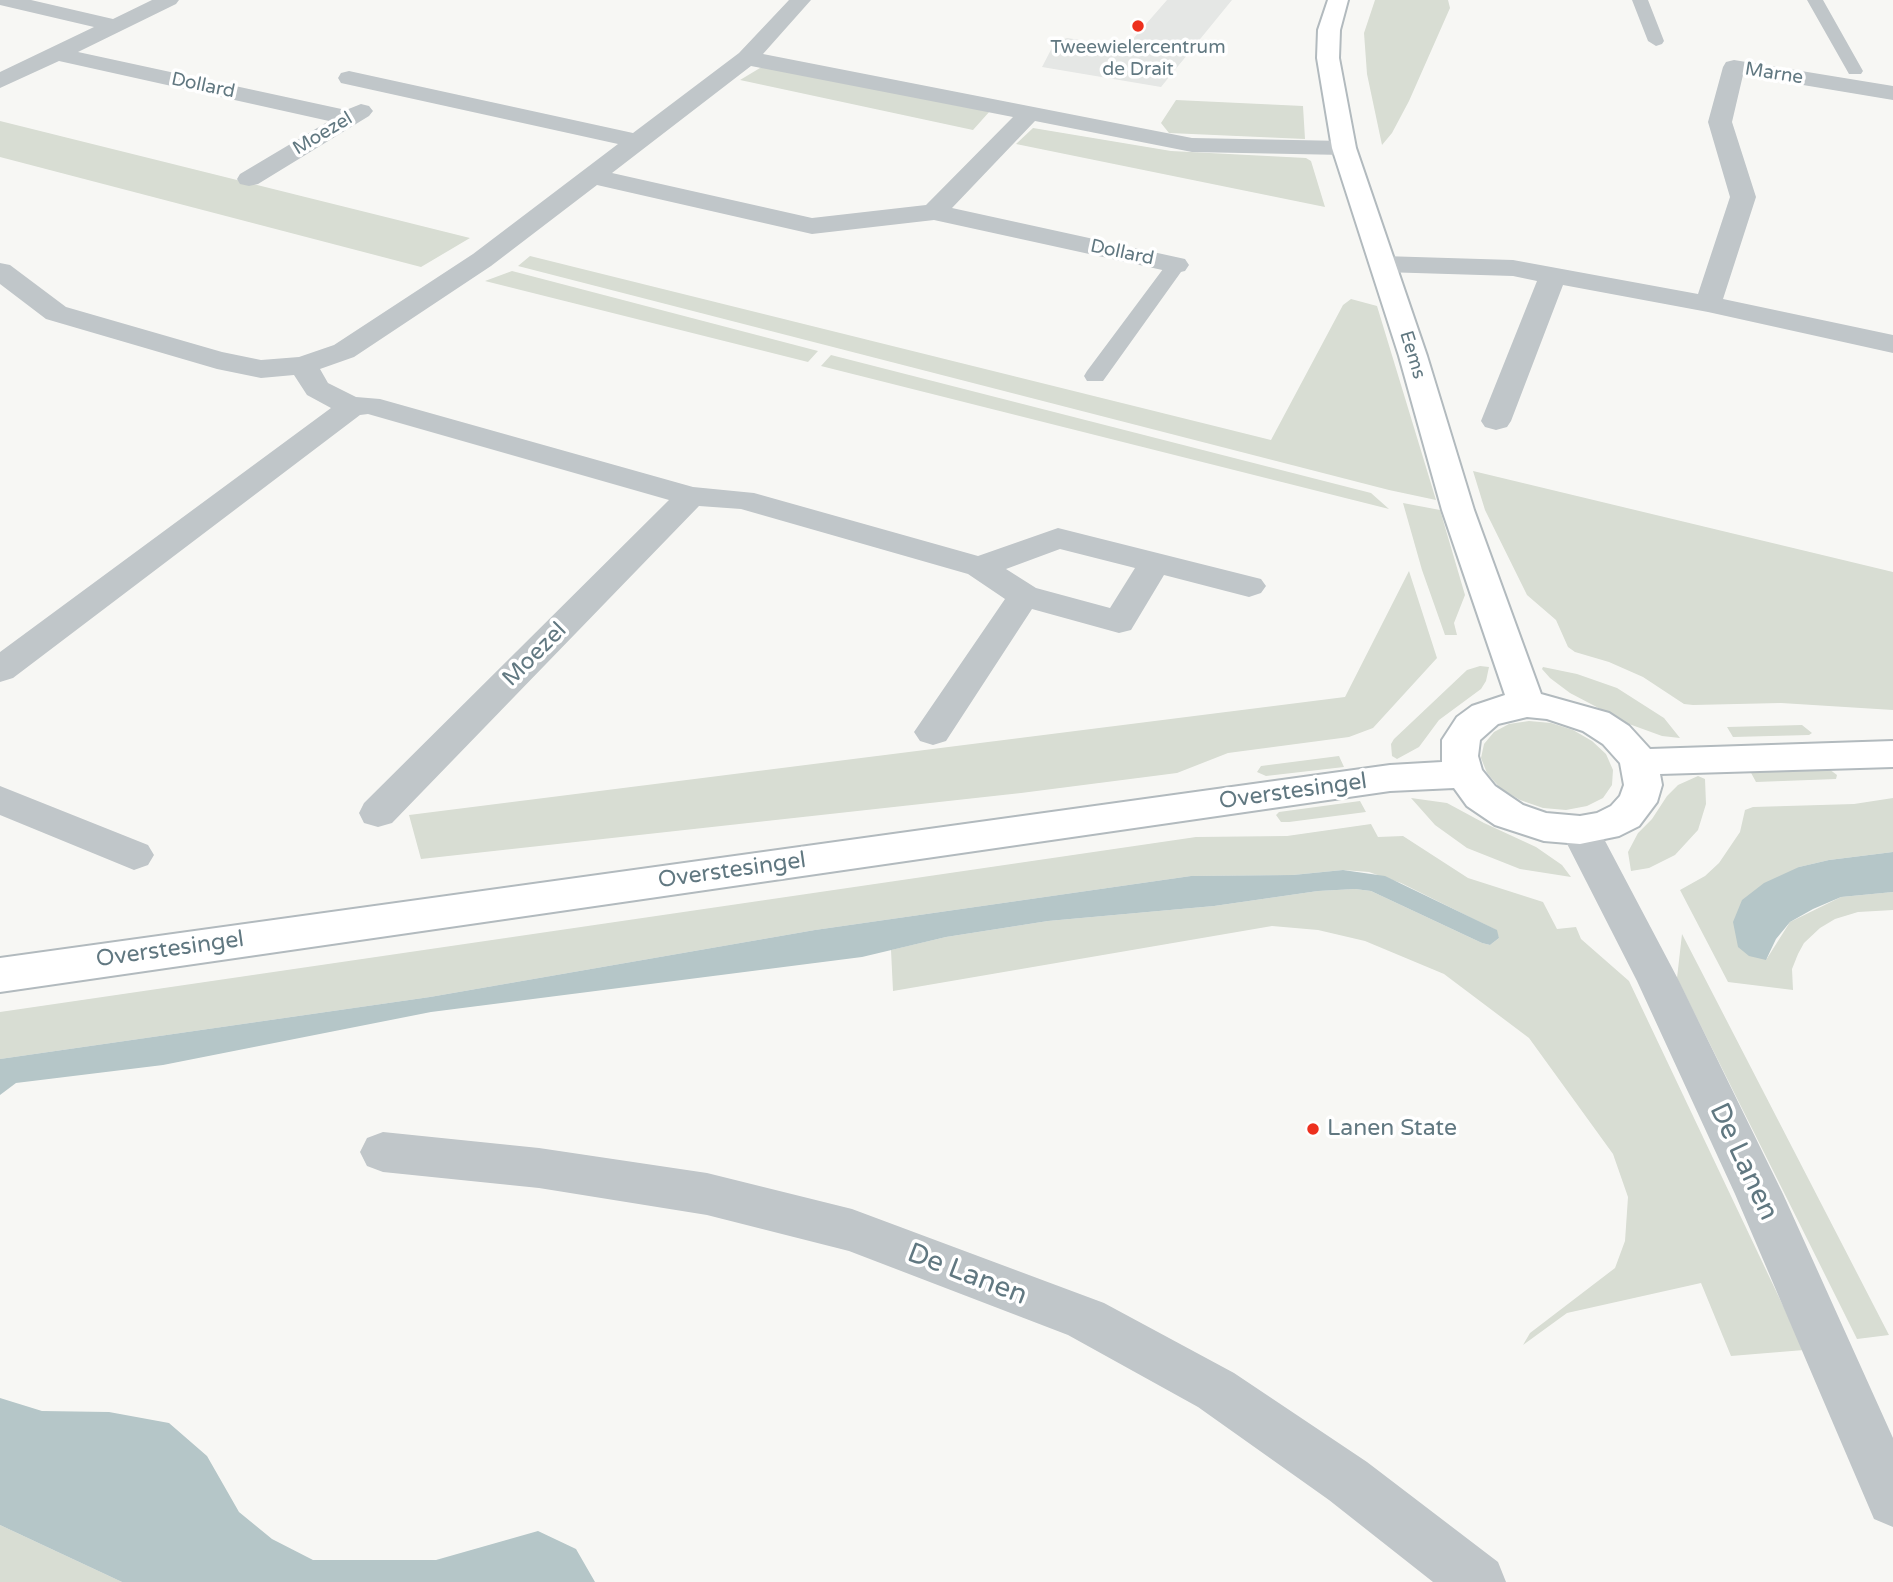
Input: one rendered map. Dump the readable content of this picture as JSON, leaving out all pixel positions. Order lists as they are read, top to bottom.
{
  "streets": {
    "street": [
      "Marne",
      "Dollard",
      "Moezel",
      "Eems",
      "Overstesingel",
      "De Lanen"
    ]
  },
  "crossings": [
    ["Dollard", "Moezel"],
    ["Eems", "Overstesingel"],
    ["Eems", "De Lanen"],
    ["Overstesingel", "De Lanen"]
  ],
  "places": ["Tweewielercentrum de Drait", "Lanen State"]
}
